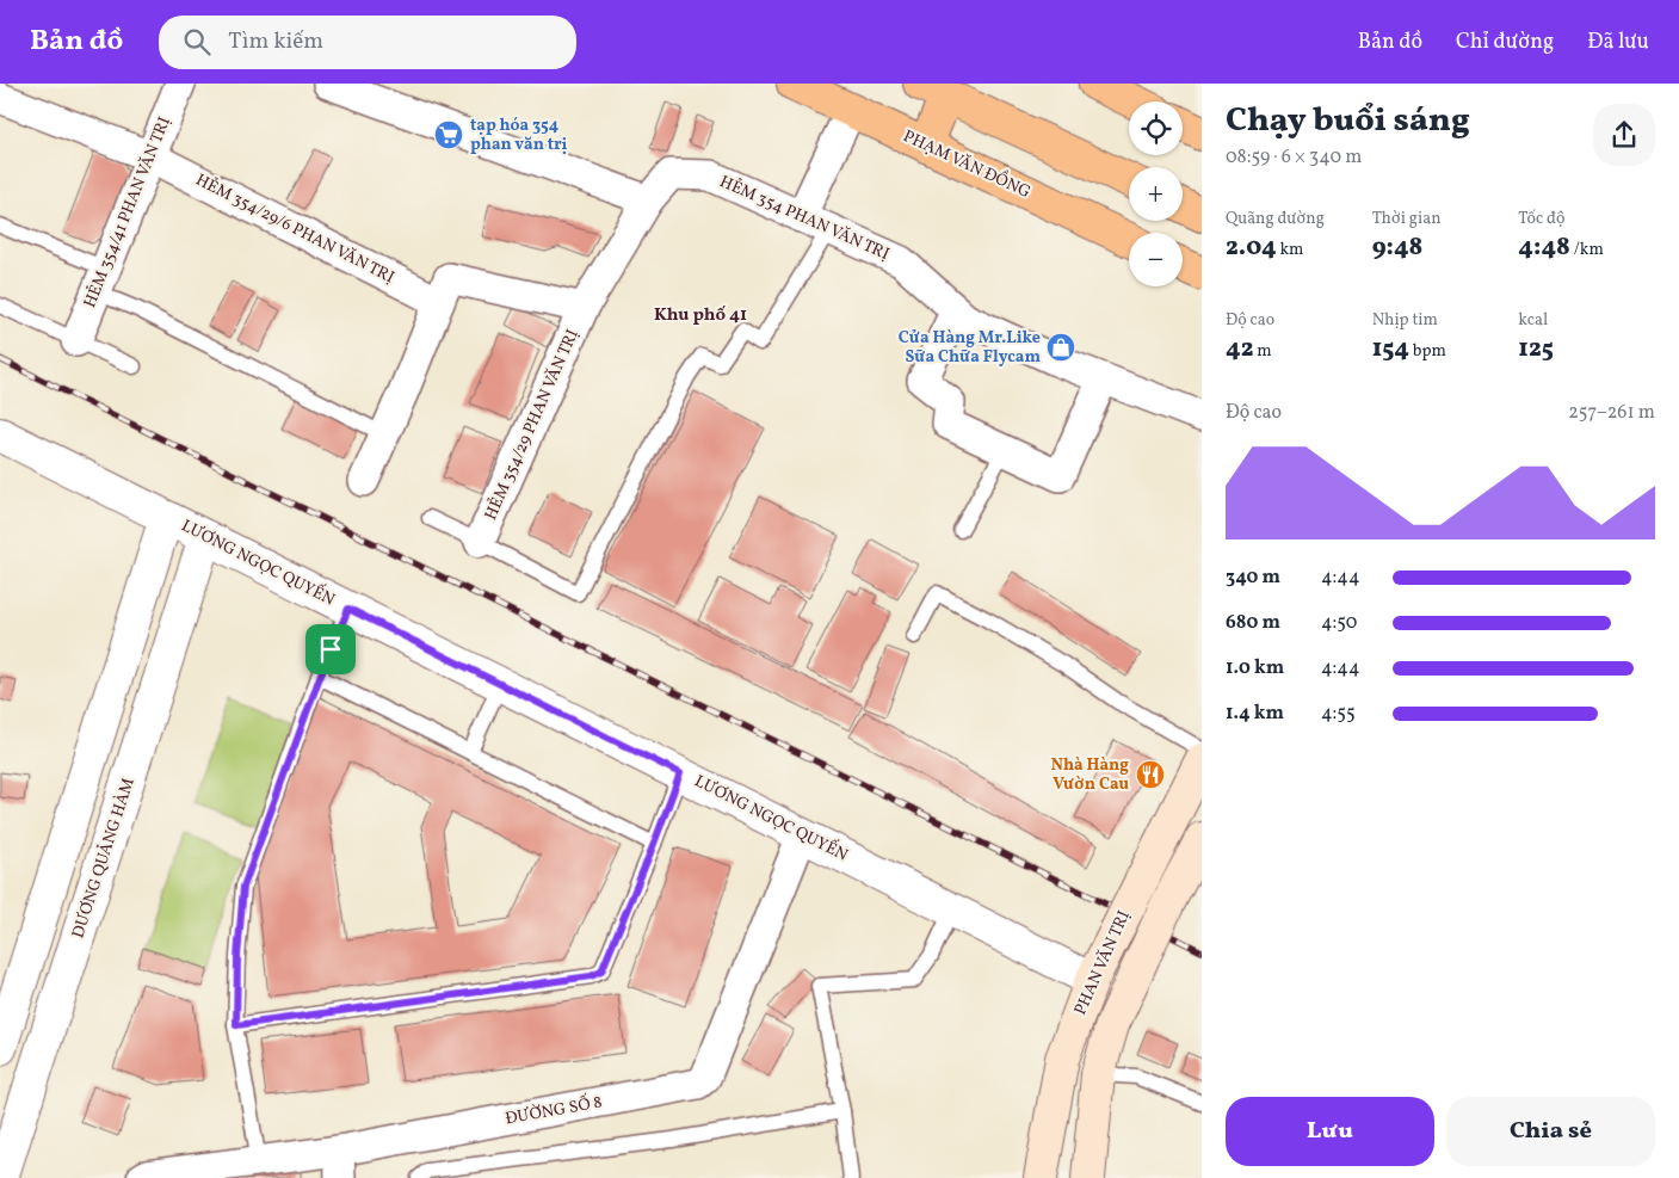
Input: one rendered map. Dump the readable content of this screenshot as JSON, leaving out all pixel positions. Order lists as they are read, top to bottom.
{
  "streets": {
    "main road": ["PHẠM VĂN ĐỒNG", "PHAN VĂN TRỊ"],
    "street": [
      "HẺM 354/41 PHAN VĂN TRỊ",
      "HẺM 354 PHAN VĂN TRỊ",
      "HẺM 354/29/6 PHAN VĂN TRỊ",
      "HẺM 354/29 PHAN VĂN TRỊ",
      "LƯƠNG NGỌC QUYẾN",
      "DƯƠNG QUẢNG HÀM",
      "ĐƯỜNG SỐ 8"
    ]
  },
  "crossings": [
    ["HẺM 354/41 PHAN VĂN TRỊ", "HẺM 354/29/6 PHAN VĂN TRỊ"],
    ["HẺM 354 PHAN VĂN TRỊ", "HẺM 354/29 PHAN VĂN TRỊ"],
    ["HẺM 354/29/6 PHAN VĂN TRỊ", "HẺM 354/29 PHAN VĂN TRỊ"],
    ["LƯƠNG NGỌC QUYẾN", "DƯƠNG QUẢNG HÀM"],
    ["LƯƠNG NGỌC QUYẾN", "PHAN VĂN TRỊ"],
    ["LƯƠNG NGỌC QUYẾN", "ĐƯỜNG SỐ 8"]
  ],
  "districts": ["Khu phố 41"],
  "places": {
    "supermarket": ["tạp hóa 354 phan văn trị"],
    "shop": ["Cửa Hàng Mr.Like Sữa Chữa Flycam"],
    "restaurant": ["Nhà Hàng Vườn Cau"]
  },
  "page": {
    "header": "Bản đồ",
    "search": "Tìm kiếm",
    "nav": ["Bản đồ", "Chỉ đường", "Đã lưu"],
    "heading": ["Chạy buổi sáng", "08:59 · 6 × 340 m"],
    "map_buttons": ["+", "−"],
    "stats": [
      ["Quãng đường", "2.04 km"],
      ["Thời gian", "9:48"],
      ["Tốc độ", "4:48 /km"],
      ["Độ cao", "42 m"],
      ["Nhịp tim", "154 bpm"],
      ["kcal", "125"]
    ],
    "chart": ["Độ cao", "257–261 m"],
    "list": [
      {
        "name": "340 m",
        "note": "4:44"
      },
      {
        "name": "680 m",
        "note": "4:50"
      },
      {
        "name": "1.0 km",
        "note": "4:44"
      },
      {
        "name": "1.4 km",
        "note": "4:55"
      }
    ],
    "buttons": ["Lưu", "Chia sẻ"]
  }
}
